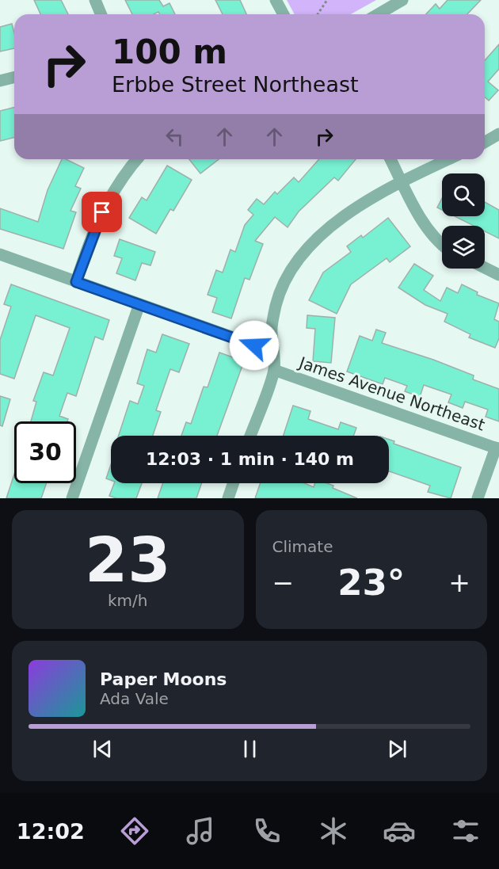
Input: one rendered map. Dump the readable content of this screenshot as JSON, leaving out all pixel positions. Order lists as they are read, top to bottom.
{
  "streets": {
    "street": ["James Avenue Northeast"]
  },
  "page": {
    "turn": ["100 m", "Erbbe Street Northeast"],
    "limit": "30",
    "trip": "12:03 · 1 min · 140 m",
    "tile": [
      ["23", "km/h"],
      "Climate"
    ],
    "heat": ["−", "23°", "+"],
    "song": ["Paper Moons", "Ada Vale"],
    "tabs": "12:02"
  }
}
